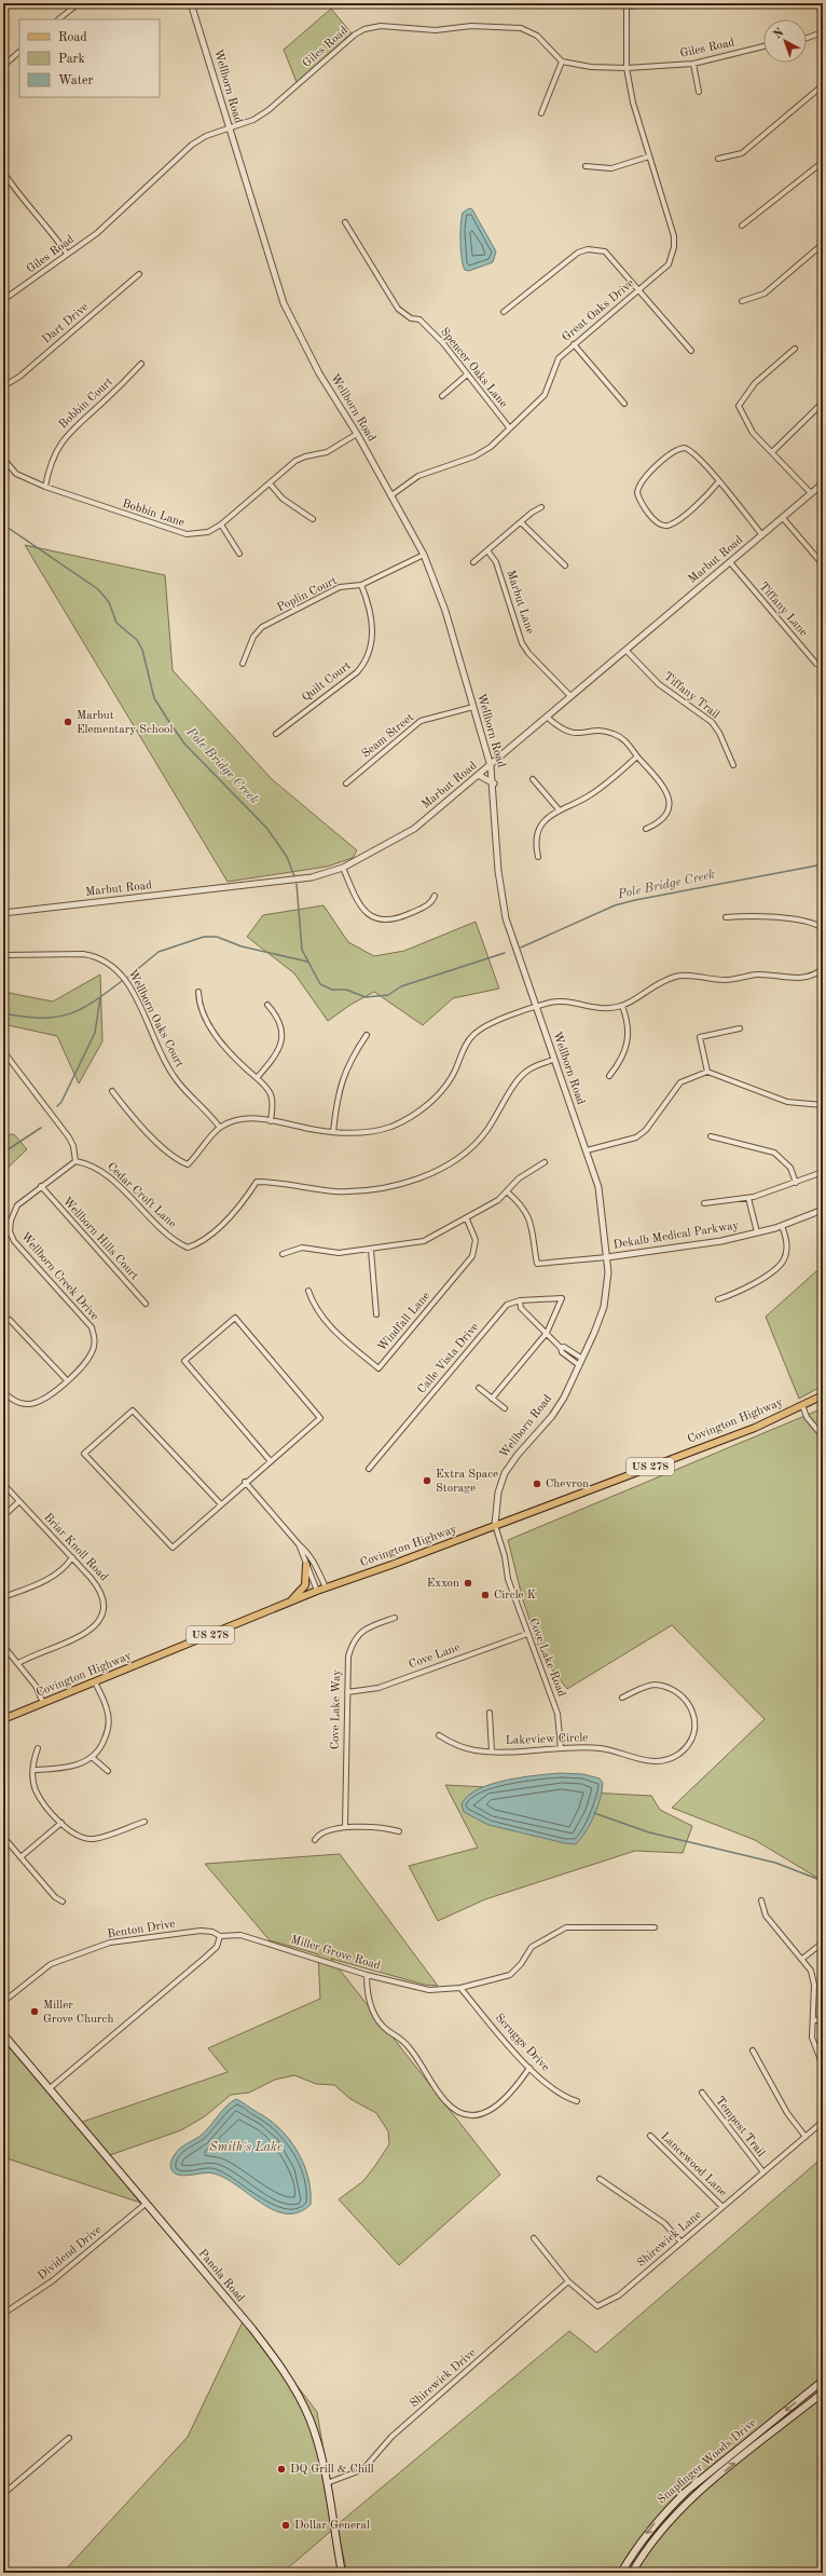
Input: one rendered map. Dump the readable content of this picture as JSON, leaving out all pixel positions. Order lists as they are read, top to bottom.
{
  "streets": {
    "main road": [
      "Covington Highway",
      "US 278",
      "Panola Road",
      "Snapfinger Woods Drive"
    ],
    "street": [
      "Giles Road",
      "Wellborn Road",
      "Great Oaks Drive",
      "Dart Drive",
      "Spencer Oaks Lane",
      "Bobbin Court",
      "Bobbin Lane",
      "Marbut Road",
      "Poplin Court",
      "Marbut Lane",
      "Tiffany Lane",
      "Quilt Court",
      "Tiffany Trail",
      "Seam Street",
      "Wellborn Oaks Court",
      "Cedar Croft Lane",
      "Dekalb Medical Parkway",
      "Wellborn Hills Court",
      "Wellborn Creek Drive",
      "Windfall Lane",
      "Calle Vista Drive",
      "Briar Knoll Road",
      "Cove Lane",
      "Cove Lake Road",
      "Cove Lake Way",
      "Lakeview Circle",
      "Benton Drive",
      "Miller Grove Road",
      "Scruggs Drive",
      "Tempest Trail",
      "Lancewood Lane",
      "Shirewick Lane",
      "Dividend Drive",
      "Shirewick Drive"
    ]
  },
  "crossings": [
    ["Giles Road", "Wellborn Road"],
    ["Giles Road", "Great Oaks Drive"],
    ["Wellborn Road", "Great Oaks Drive"],
    ["Wellborn Road", "Bobbin Lane"],
    ["Wellborn Road", "Marbut Road"],
    ["Wellborn Road", "Poplin Court"],
    ["Wellborn Road", "Seam Street"],
    ["Wellborn Road", "Cedar Croft Lane"],
    ["Wellborn Road", "Dekalb Medical Parkway"],
    ["Wellborn Road", "Covington Highway"],
    ["Wellborn Road", "Cove Lake Road"],
    ["Great Oaks Drive", "Spencer Oaks Lane"],
    ["Bobbin Court", "Bobbin Lane"],
    ["Marbut Road", "Marbut Lane"],
    ["Marbut Road", "Tiffany Lane"],
    ["Marbut Road", "Tiffany Trail"],
    ["Poplin Court", "Quilt Court"],
    ["Cedar Croft Lane", "Wellborn Creek Drive"],
    ["Wellborn Hills Court", "Wellborn Creek Drive"],
    ["Covington Highway", "Cove Lake Road"],
    ["Cove Lane", "Cove Lake Road"],
    ["Cove Lane", "Cove Lake Way"],
    ["Cove Lake Road", "Lakeview Circle"],
    ["Benton Drive", "Miller Grove Road"],
    ["Miller Grove Road", "Scruggs Drive"],
    ["Tempest Trail", "Shirewick Lane"],
    ["Lancewood Lane", "Shirewick Lane"],
    ["Shirewick Lane", "Shirewick Drive"],
    ["Dividend Drive", "Panola Road"],
    ["Panola Road", "Shirewick Drive"]
  ],
  "water": ["Pole Bridge Creek", "Smith's Lake"],
  "places": [
    "Marbut Elementary School",
    "Extra Space Storage",
    "Chevron",
    "Exxon",
    "Circle K",
    "Miller Grove Church",
    "DQ Grill & Chill",
    "Dollar General"
  ],
  "legend": ["Road", "Park", "Water"],
  "north": "top left"
}
